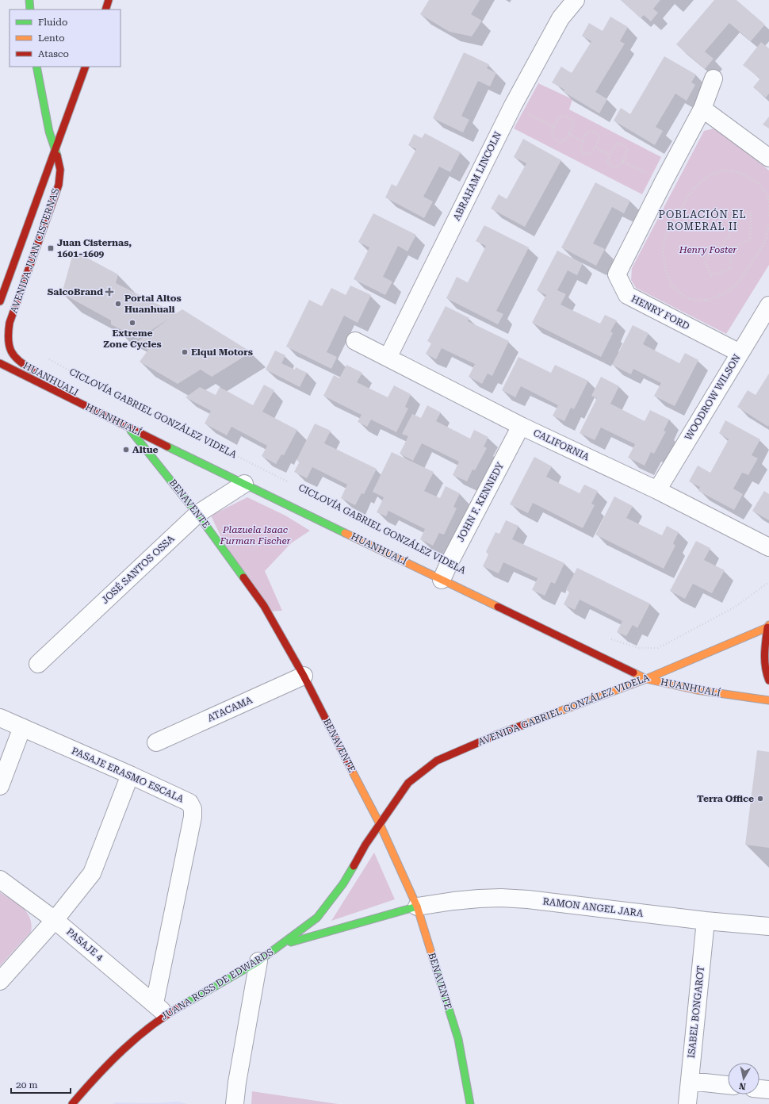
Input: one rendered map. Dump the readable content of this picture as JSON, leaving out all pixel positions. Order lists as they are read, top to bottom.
{
  "streets": {
    "main road": [
      "AVENIDA JUAN CISTERNAS",
      "HUANHUALI",
      "HUANHUALÍ",
      "BENAVENTE",
      "AVENIDA GABRIEL GONZÁLEZ VIDELA",
      "JUANA ROSS DE EDWARDS"
    ],
    "street": [
      "ABRAHAM LINCOLN",
      "HENRY FORD",
      "WOODROW WILSON",
      "CALIFORNIA",
      "JOHN F. KENNEDY",
      "JOSÉ SANTOS OSSA",
      "ATACAMA",
      "PASAJE ERASMO ESCALA",
      "RAMON ANGEL JARA",
      "PASAJE 4",
      "ISABEL BONGAROT"
    ],
    "path": ["CICLOVÍA GABRIEL GONZÁLEZ VIDELA"]
  },
  "crossings": [
    ["ABRAHAM LINCOLN", "CALIFORNIA"],
    ["AVENIDA JUAN CISTERNAS", "HUANHUALI"],
    ["HENRY FORD", "WOODROW WILSON"],
    ["HUANHUALI", "HUANHUALÍ"],
    ["WOODROW WILSON", "CALIFORNIA"],
    ["HUANHUALÍ", "JOHN F. KENNEDY"],
    ["HUANHUALÍ", "BENAVENTE"],
    ["HUANHUALÍ", "JOSÉ SANTOS OSSA"],
    ["HUANHUALÍ", "AVENIDA GABRIEL GONZÁLEZ VIDELA"],
    ["CALIFORNIA", "JOHN F. KENNEDY"],
    ["BENAVENTE", "JOSÉ SANTOS OSSA"],
    ["BENAVENTE", "ATACAMA"],
    ["BENAVENTE", "AVENIDA GABRIEL GONZÁLEZ VIDELA"],
    ["BENAVENTE", "RAMON ANGEL JARA"],
    ["AVENIDA GABRIEL GONZÁLEZ VIDELA", "JUANA ROSS DE EDWARDS"],
    ["PASAJE ERASMO ESCALA", "PASAJE 4"],
    ["PASAJE ERASMO ESCALA", "JUANA ROSS DE EDWARDS"],
    ["RAMON ANGEL JARA", "ISABEL BONGAROT"],
    ["PASAJE 4", "JUANA ROSS DE EDWARDS"]
  ],
  "districts": ["POBLACIÓN EL ROMERAL II"],
  "parks": ["Henry Foster", "Plazuela Isaac Furman Fischer"],
  "places": {
    "transit": ["Juan Cisternas, 1601-1609"],
    "health": ["SalcoBrand"],
    "other": [
      "Portal Altos Huanhuali",
      "Extreme Zone Cycles",
      "Elqui Motors",
      "Altue",
      "Terra Office"
    ]
  },
  "legend": ["Fluido", "Lento", "Atasco"],
  "scale_bar": "20 m",
  "north": "bottom"
}
